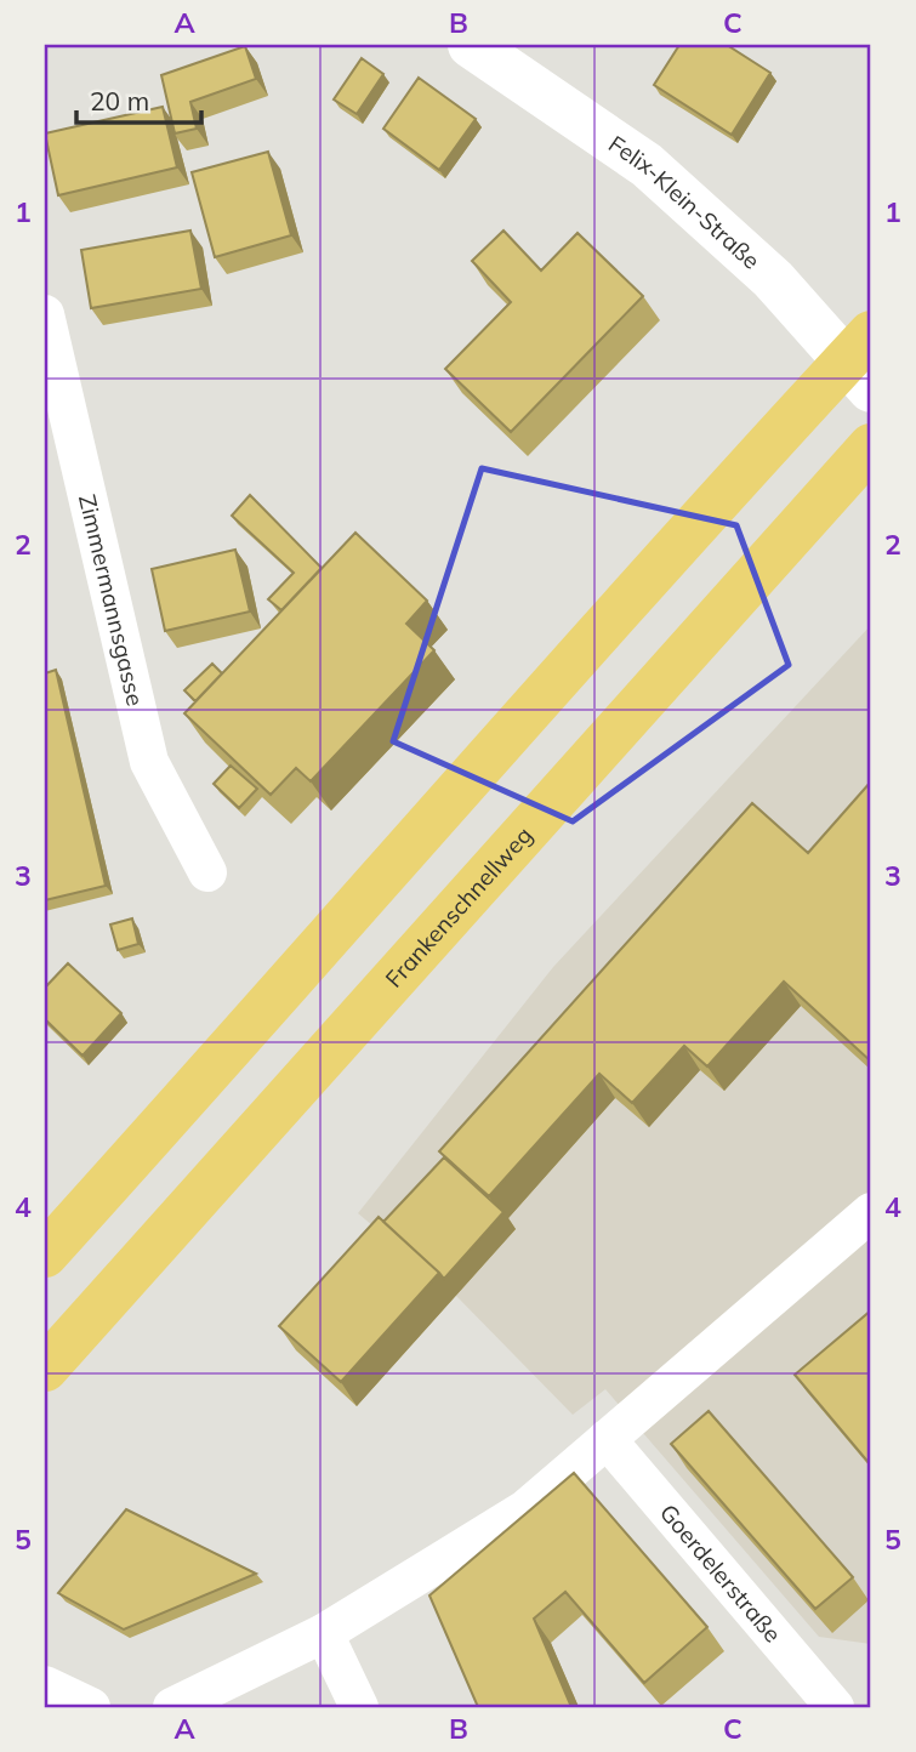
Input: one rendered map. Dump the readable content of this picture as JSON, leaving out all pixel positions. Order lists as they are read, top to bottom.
{
  "streets": {
    "highway": ["Frankenschnellweg"],
    "street": ["Felix-Klein-Straße", "Zimmermannsgasse", "Goerdelerstraße"]
  },
  "scale_bar": "20 m",
  "grid": {
    "columns": ["A", "B", "C"],
    "rows": [
      "1",
      "2",
      "3",
      "4",
      "5"
    ]
  }
}
